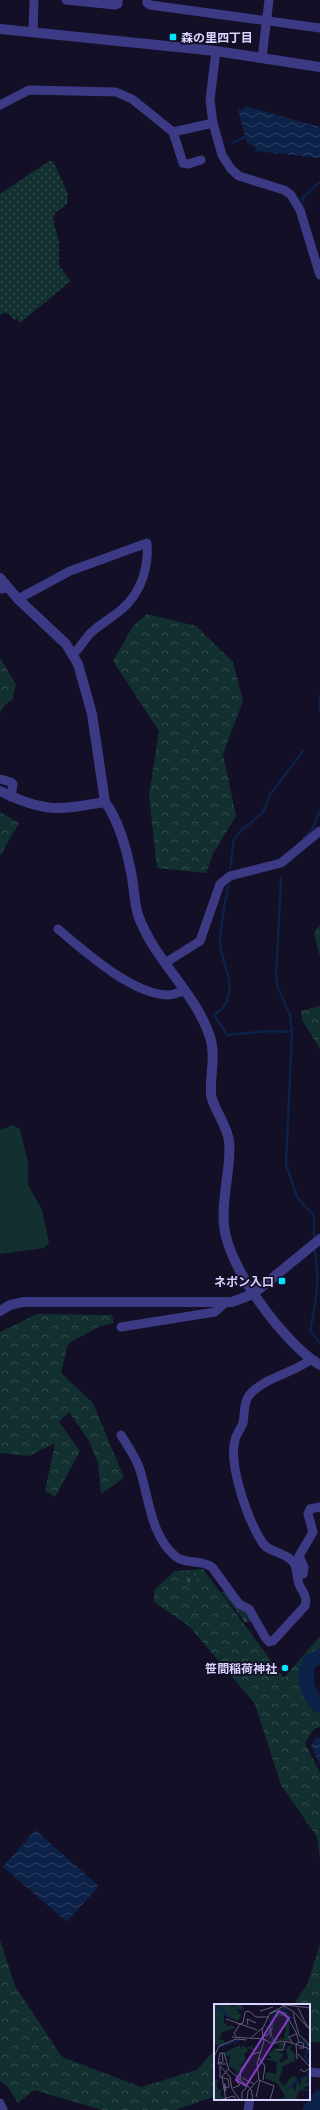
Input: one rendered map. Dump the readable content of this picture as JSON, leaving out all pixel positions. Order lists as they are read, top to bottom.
{
  "places": {
    "transit": ["森の里四丁目", "ネポン入口"],
    "other": ["笹間稲荷神社"]
  }
}
